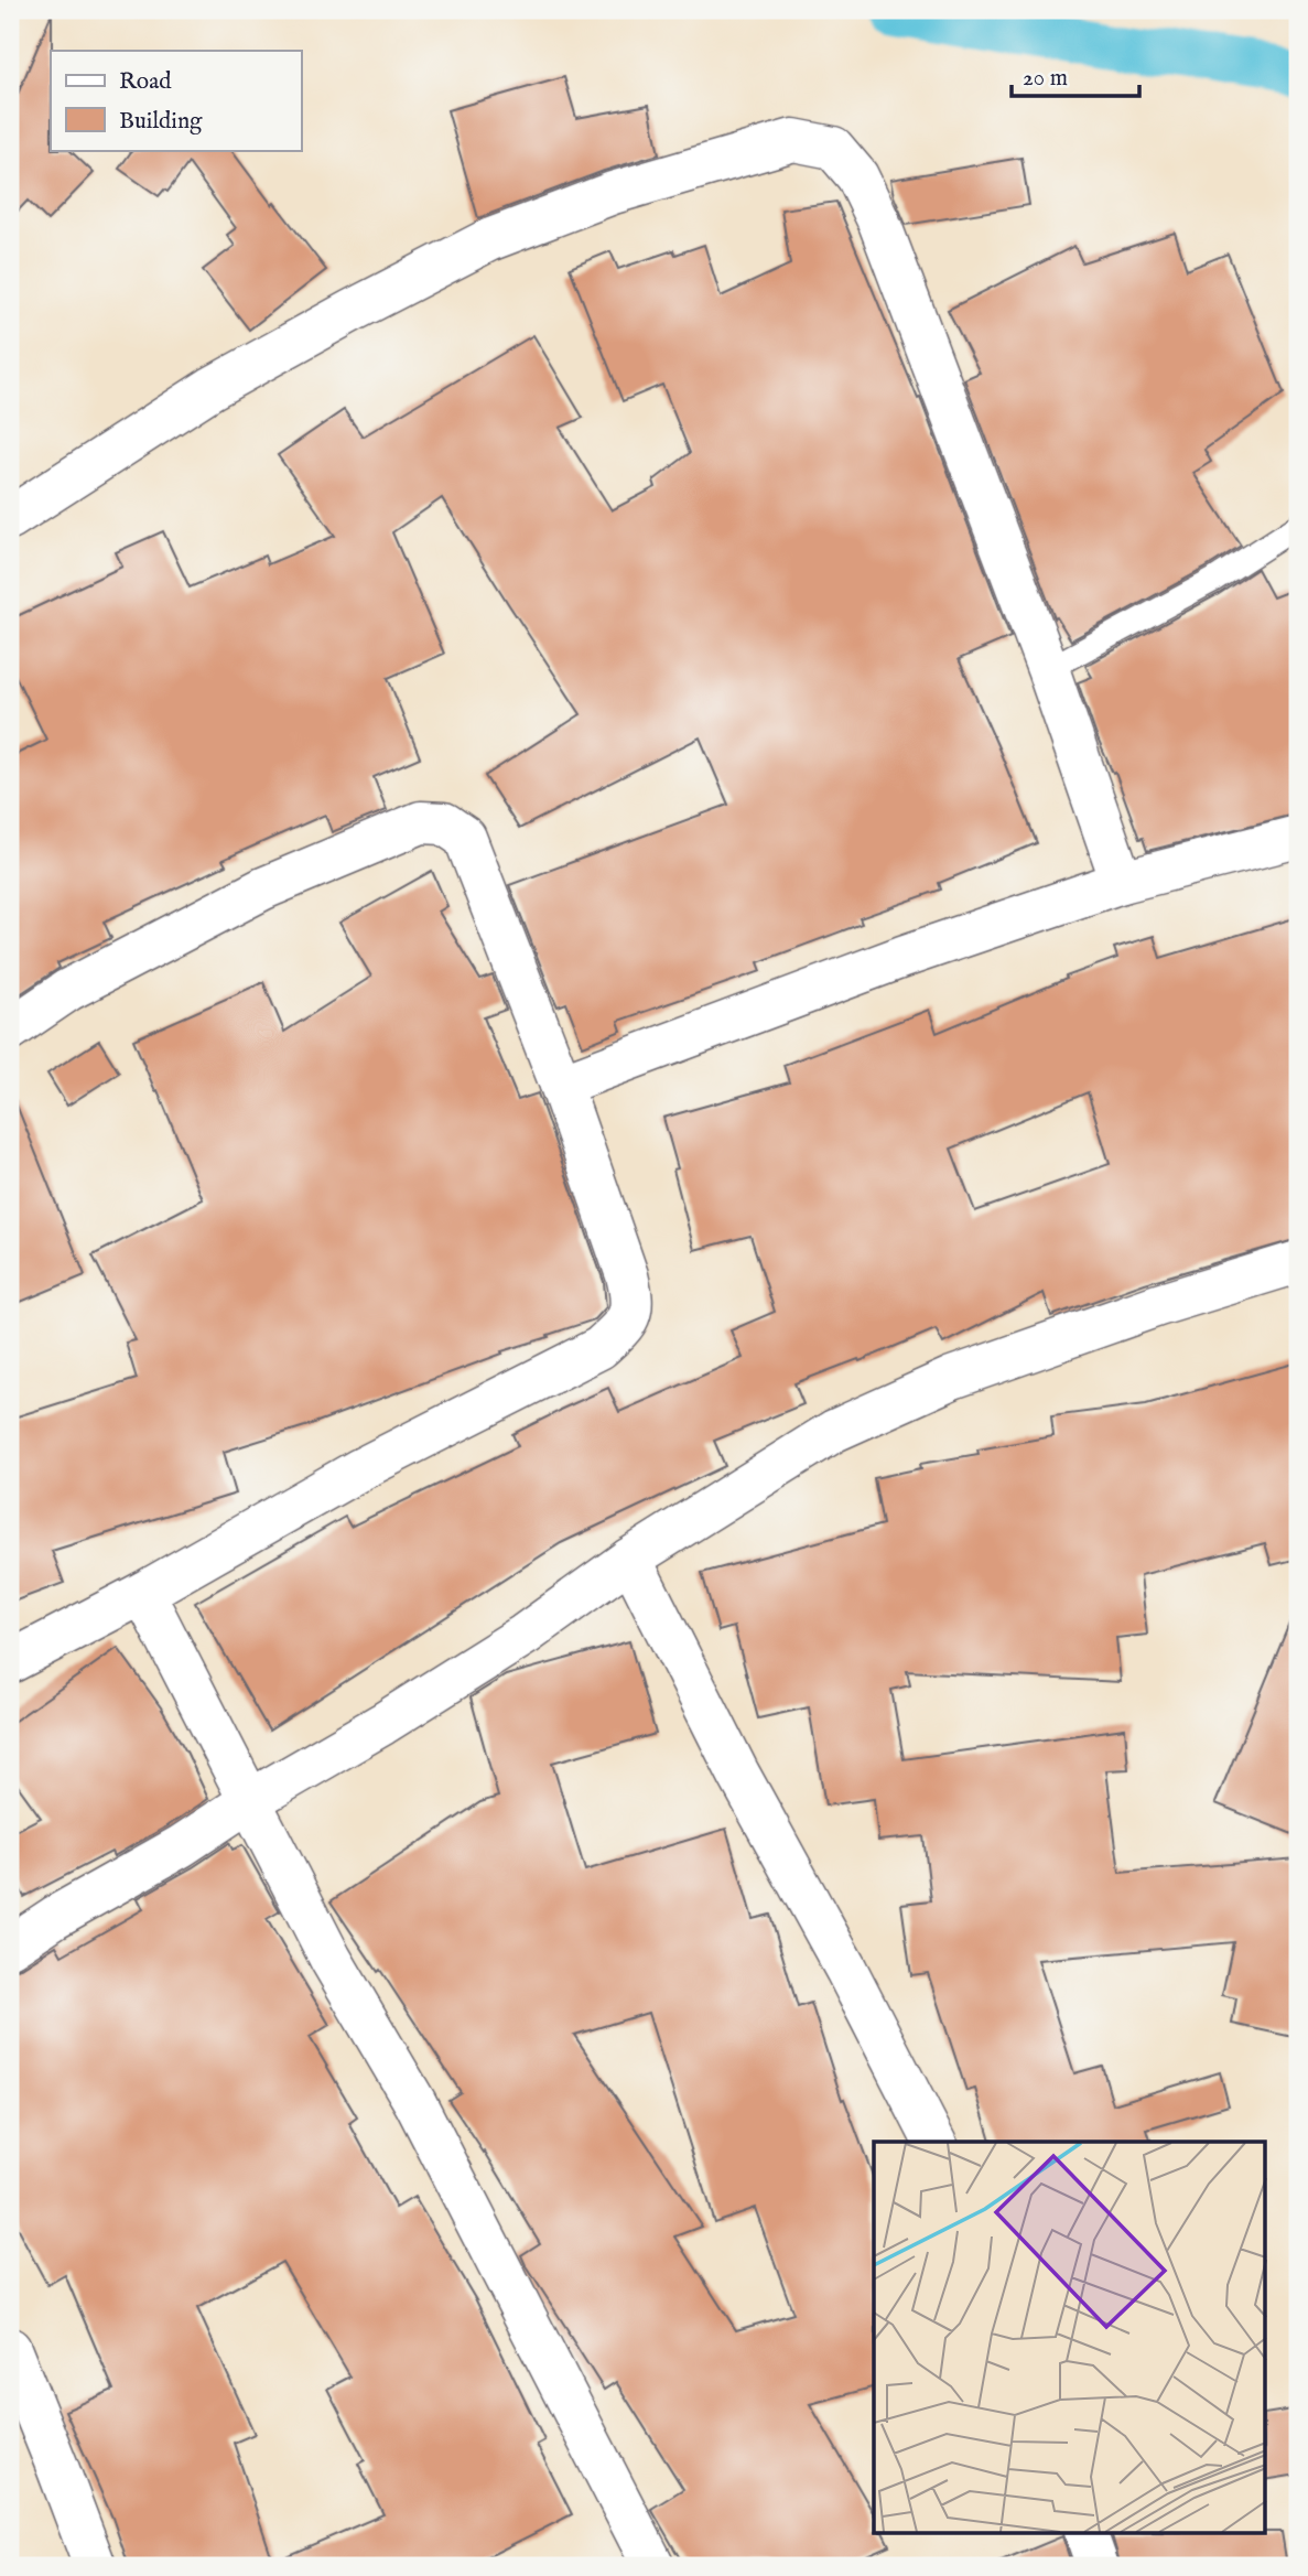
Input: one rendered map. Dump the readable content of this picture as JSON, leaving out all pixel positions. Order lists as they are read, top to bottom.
{
  "legend": ["Road", "Building"],
  "scale_bar": "20 m"
}
